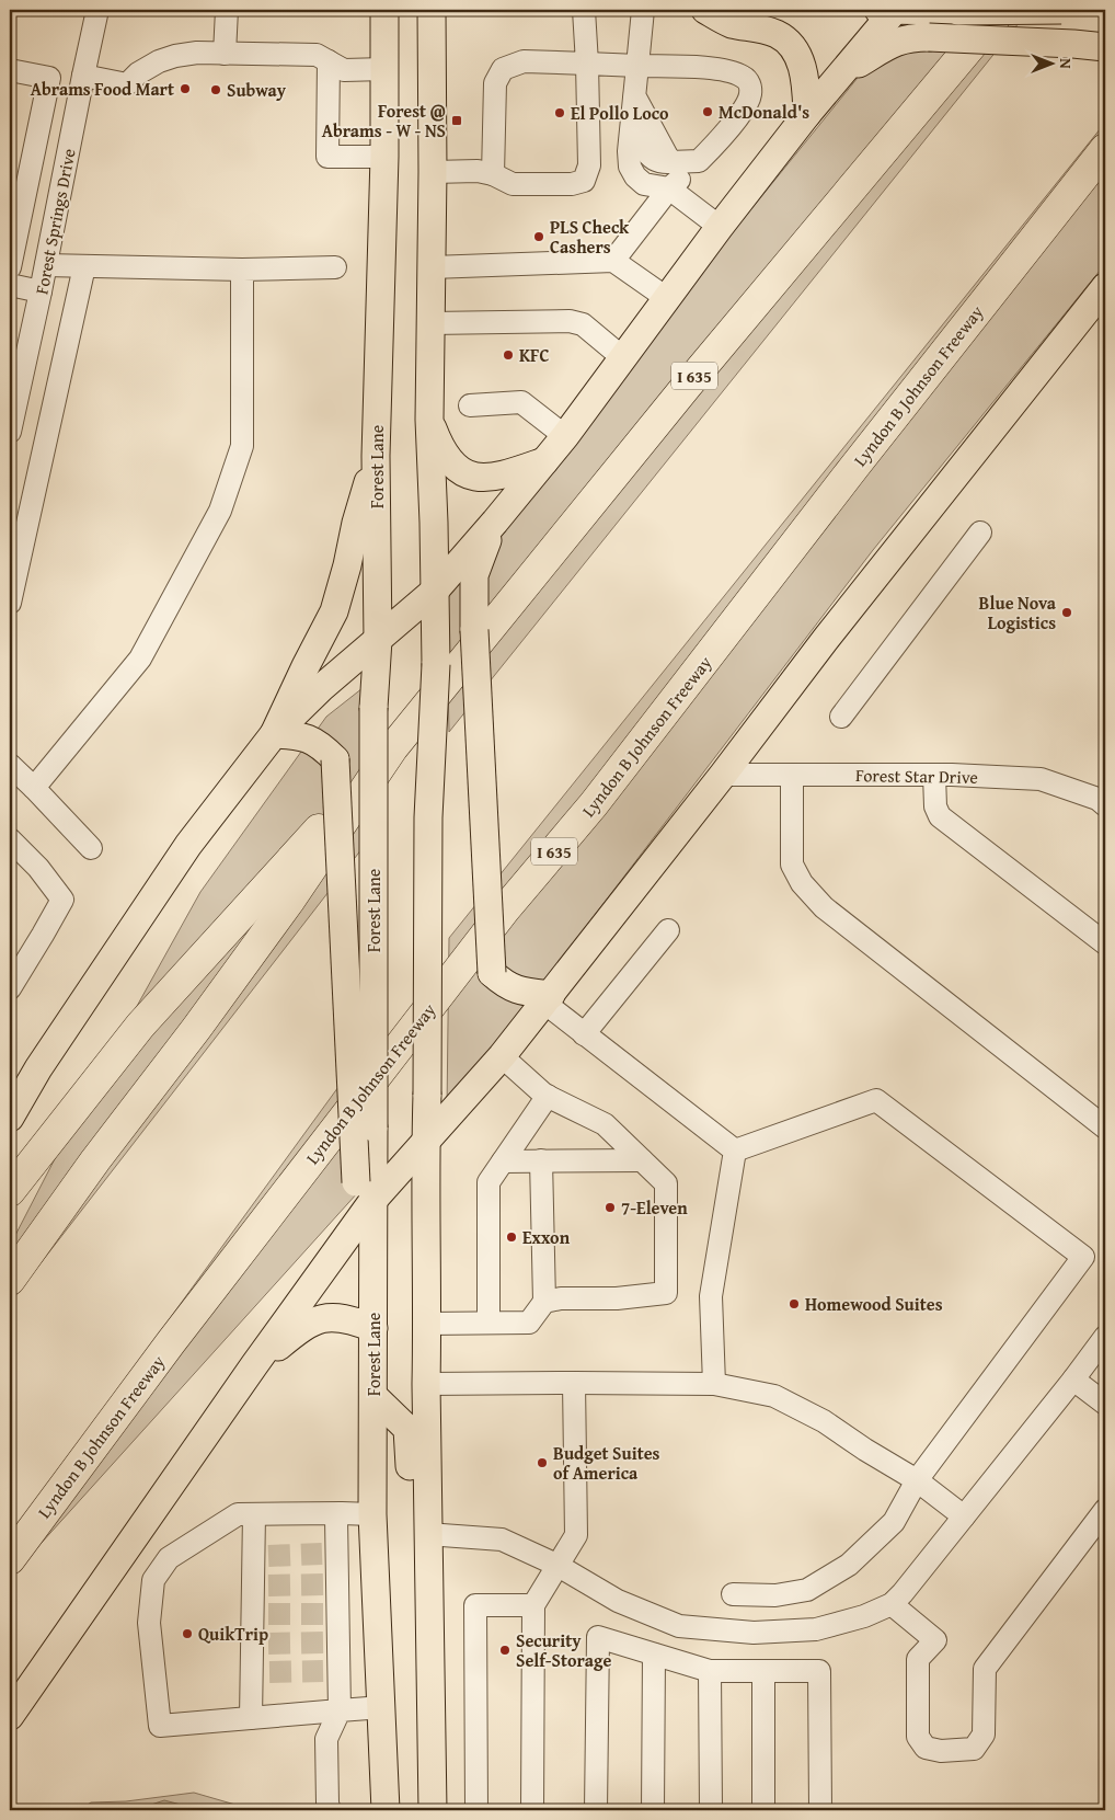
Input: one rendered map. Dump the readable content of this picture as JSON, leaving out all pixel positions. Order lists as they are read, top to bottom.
{
  "streets": {
    "highway": ["I 635", "Lyndon B Johnson Freeway"],
    "main road": ["Forest Lane"],
    "street": ["Forest Springs Drive", "Forest Star Drive"]
  },
  "places": {
    "other": [
      "Abrams Food Mart",
      "Subway",
      "McDonald's",
      "El Pollo Loco",
      "PLS Check Cashers",
      "KFC",
      "Blue Nova Logistics",
      "7-Eleven",
      "Exxon",
      "Homewood Suites",
      "Budget Suites of America",
      "QuikTrip",
      "Security Self-Storage"
    ],
    "transit": ["Forest @ Abrams - W - NS"]
  },
  "north": "right"
}
